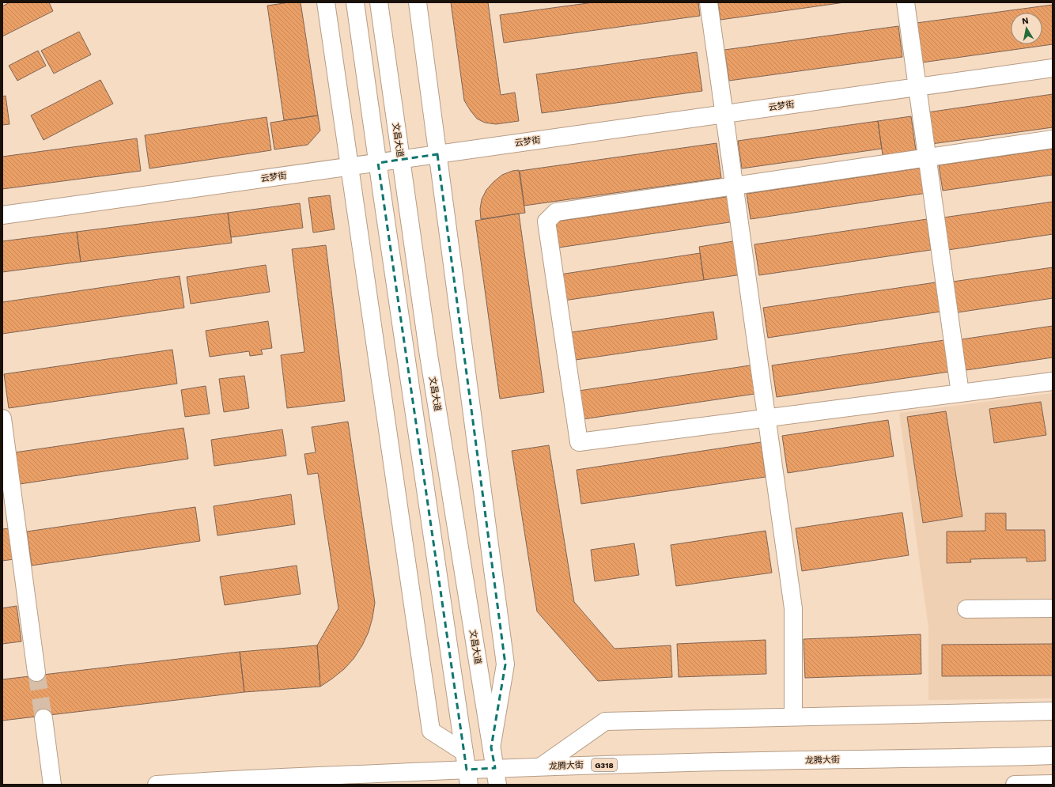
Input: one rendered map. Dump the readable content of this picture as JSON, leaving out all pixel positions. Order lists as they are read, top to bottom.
{
  "streets": {
    "main road": [
      "云梦街",
      "文昌大道",
      "龙腾大街",
      "G318"
    ]
  },
  "crossings": [
    ["云梦街", "文昌大道"],
    ["文昌大道", "龙腾大街"]
  ],
  "north": "top"
}
